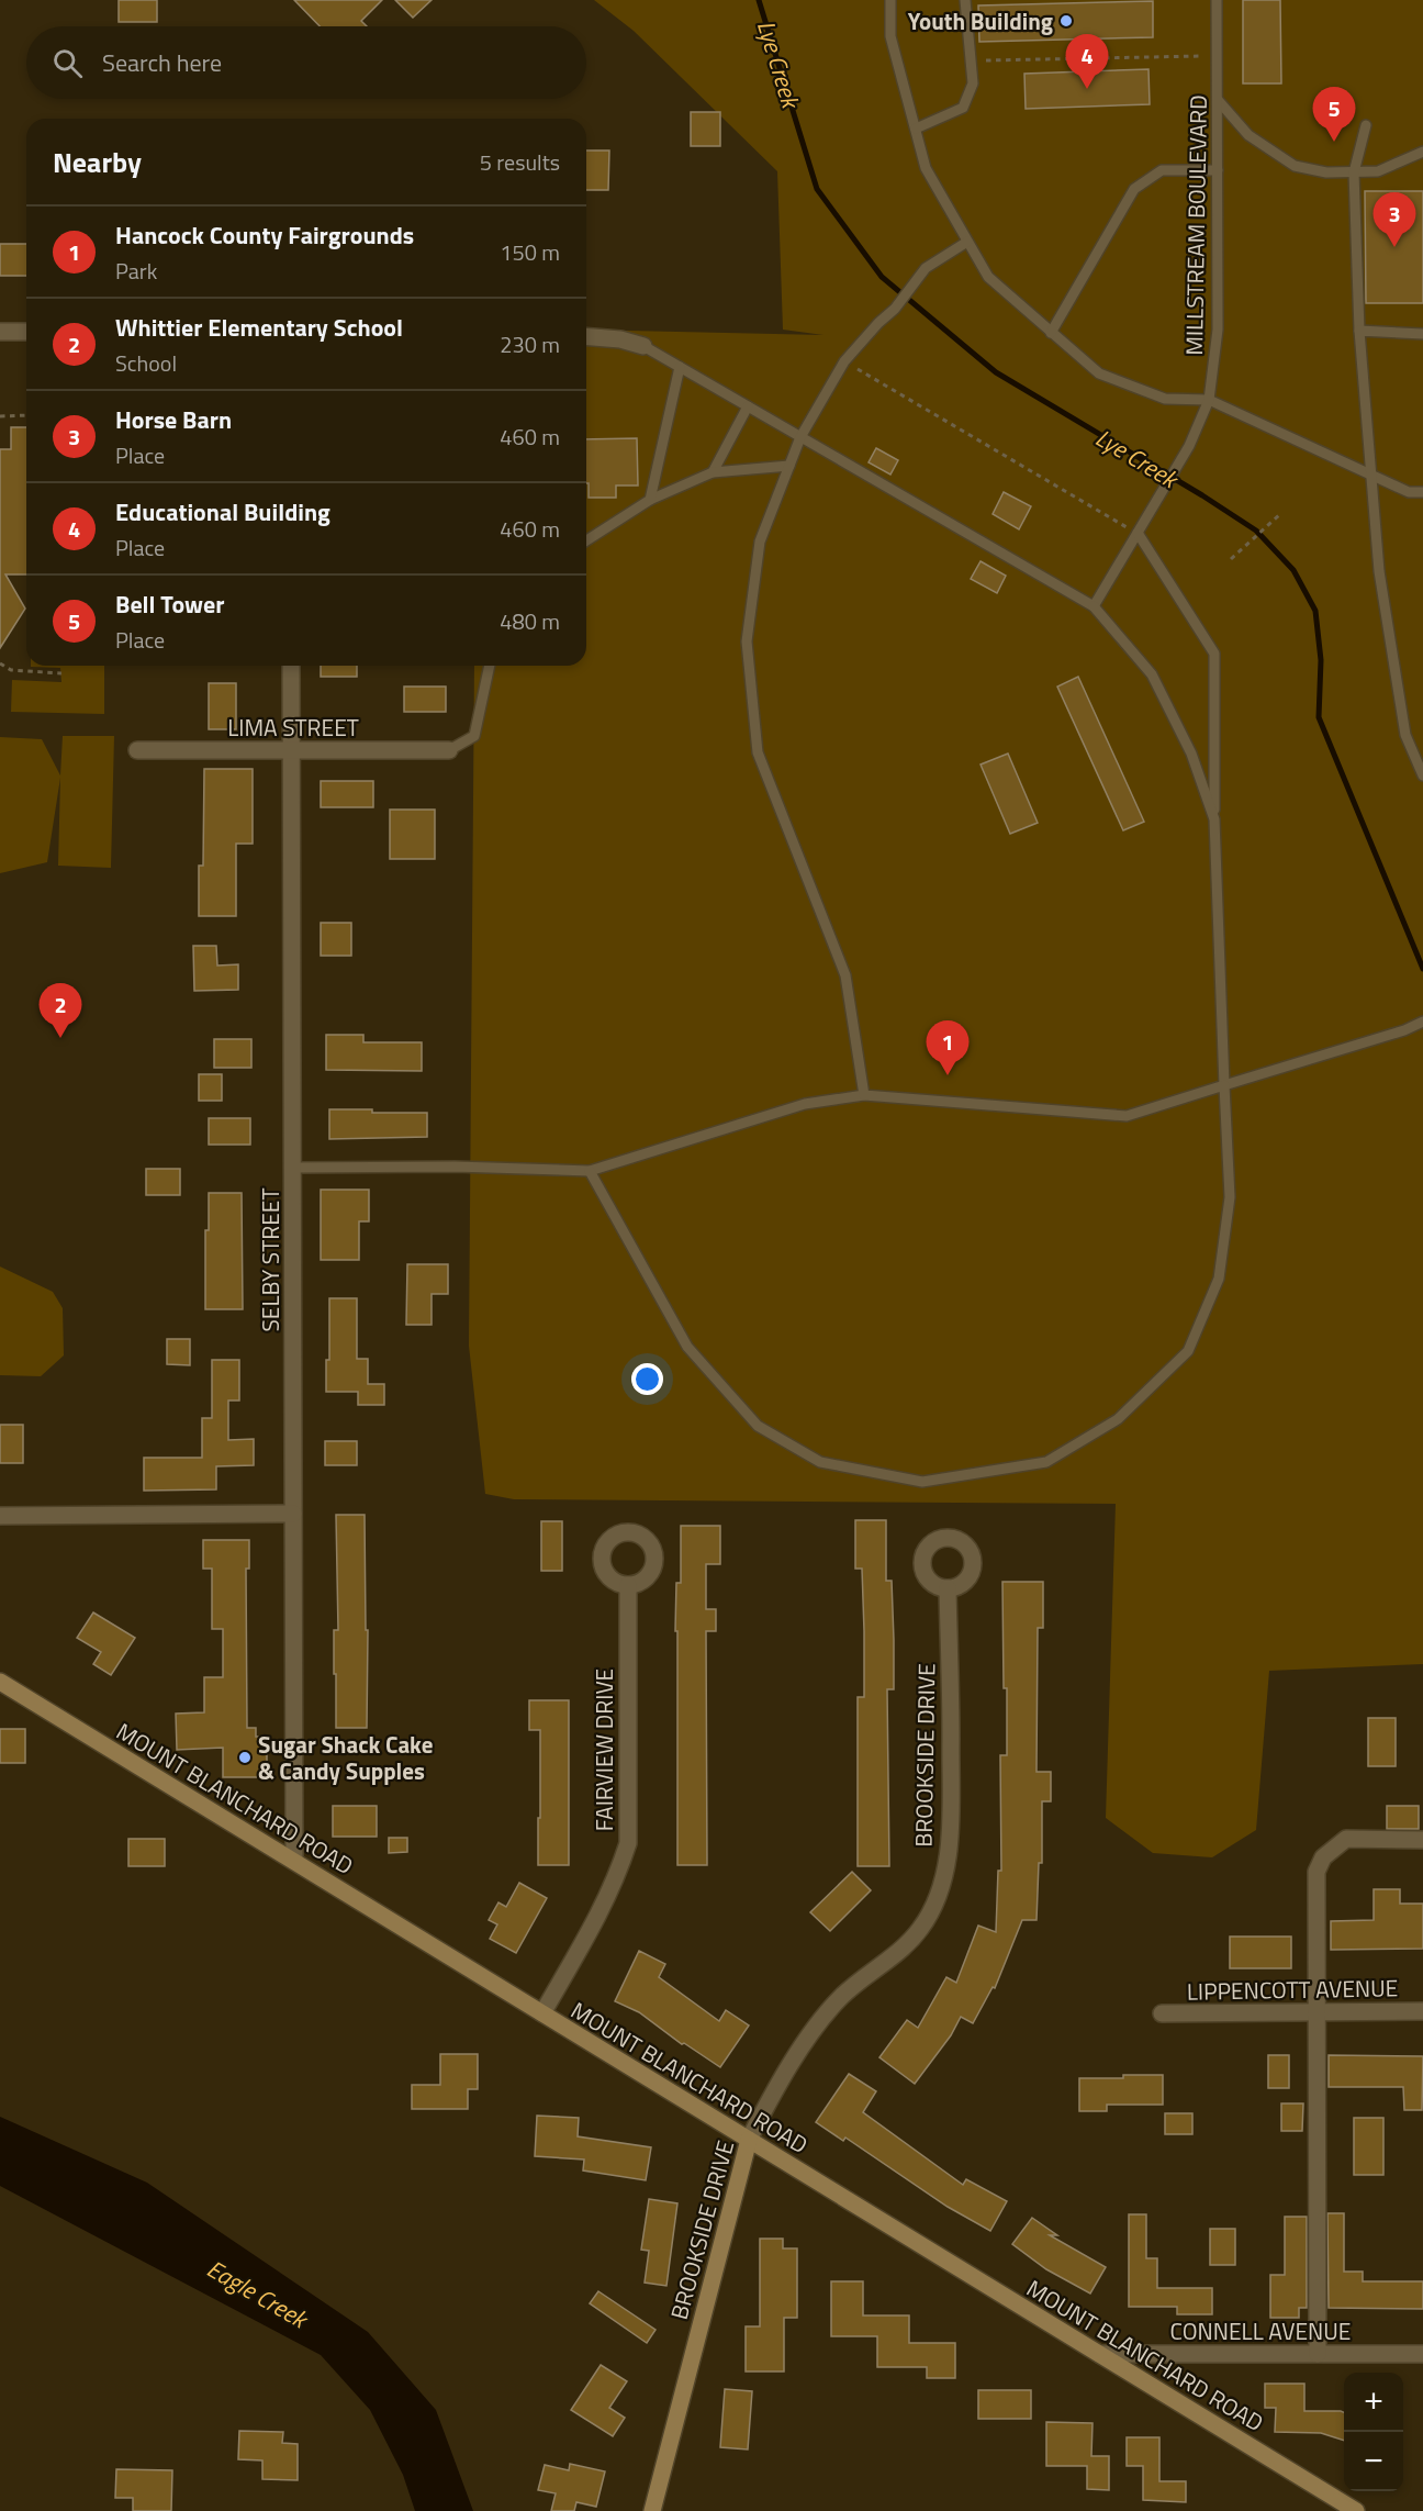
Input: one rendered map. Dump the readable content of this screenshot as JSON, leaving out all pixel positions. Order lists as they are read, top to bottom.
{
  "streets": {
    "main road": ["BROOKSIDE DRIVE", "MOUNT BLANCHARD ROAD"],
    "street": [
      "LIMA STREET",
      "SELBY STREET",
      "FAIRVIEW DRIVE",
      "LIPPENCOTT AVENUE",
      "CONNELL AVENUE"
    ],
    "lane": ["MILLSTREAM BOULEVARD"]
  },
  "crossings": [
    ["LIMA STREET", "SELBY STREET"],
    ["SELBY STREET", "MOUNT BLANCHARD ROAD"],
    ["FAIRVIEW DRIVE", "MOUNT BLANCHARD ROAD"],
    ["BROOKSIDE DRIVE", "MOUNT BLANCHARD ROAD"],
    ["MOUNT BLANCHARD ROAD", "CONNELL AVENUE"]
  ],
  "water": ["Lye Creek", "Eagle Creek"],
  "places": ["Youth Building", "Sugar Shack Cake & Candy Supples"],
  "page": {
    "search": "Search here",
    "pins": [
      "4",
      "5",
      "3",
      "2",
      "1"
    ],
    "heading": ["Nearby", "5 results"],
    "list": [
      {
        "mark": "1",
        "name": "Hancock County Fairgrounds",
        "note": "Park",
        "value": "150 m"
      },
      {
        "mark": "2",
        "name": "Whittier Elementary School",
        "note": "School",
        "value": "230 m"
      },
      {
        "mark": "3",
        "name": "Horse Barn",
        "note": "Place",
        "value": "460 m"
      },
      {
        "mark": "4",
        "name": "Educational Building",
        "note": "Place",
        "value": "460 m"
      },
      {
        "mark": "5",
        "name": "Bell Tower",
        "note": "Place",
        "value": "480 m"
      }
    ],
    "map_buttons": ["+", "−"]
  }
}
